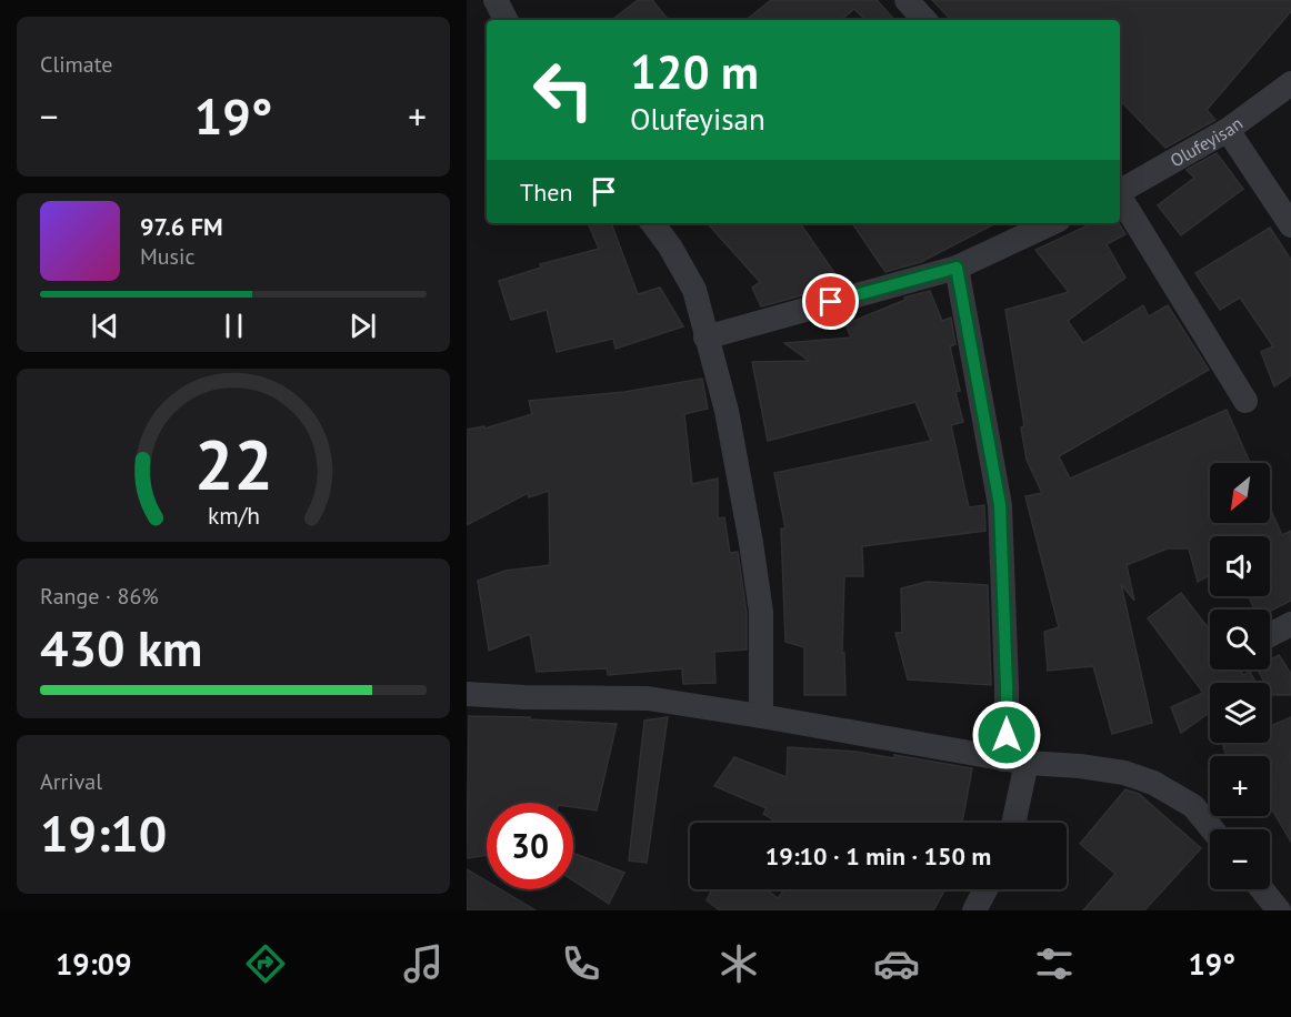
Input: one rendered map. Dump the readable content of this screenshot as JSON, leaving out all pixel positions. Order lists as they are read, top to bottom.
{
  "streets": {
    "street": ["Olufeyisan"]
  },
  "north": "bottom left",
  "page": {
    "tile": [
      "Climate",
      ["Range · 86%", "430 km"],
      ["Arrival", "19:10"]
    ],
    "turn": ["120 m", "Olufeyisan"],
    "heat": ["−", "19°", "+"],
    "then": "Then",
    "song": ["97.6 FM", "Music"],
    "map_buttons": ["+", "−"],
    "limit": "30",
    "trip": "19:10 · 1 min · 150 m",
    "tabs": ["19:09", "19°"],
    "gauge": ["22", "km/h"]
  }
}
